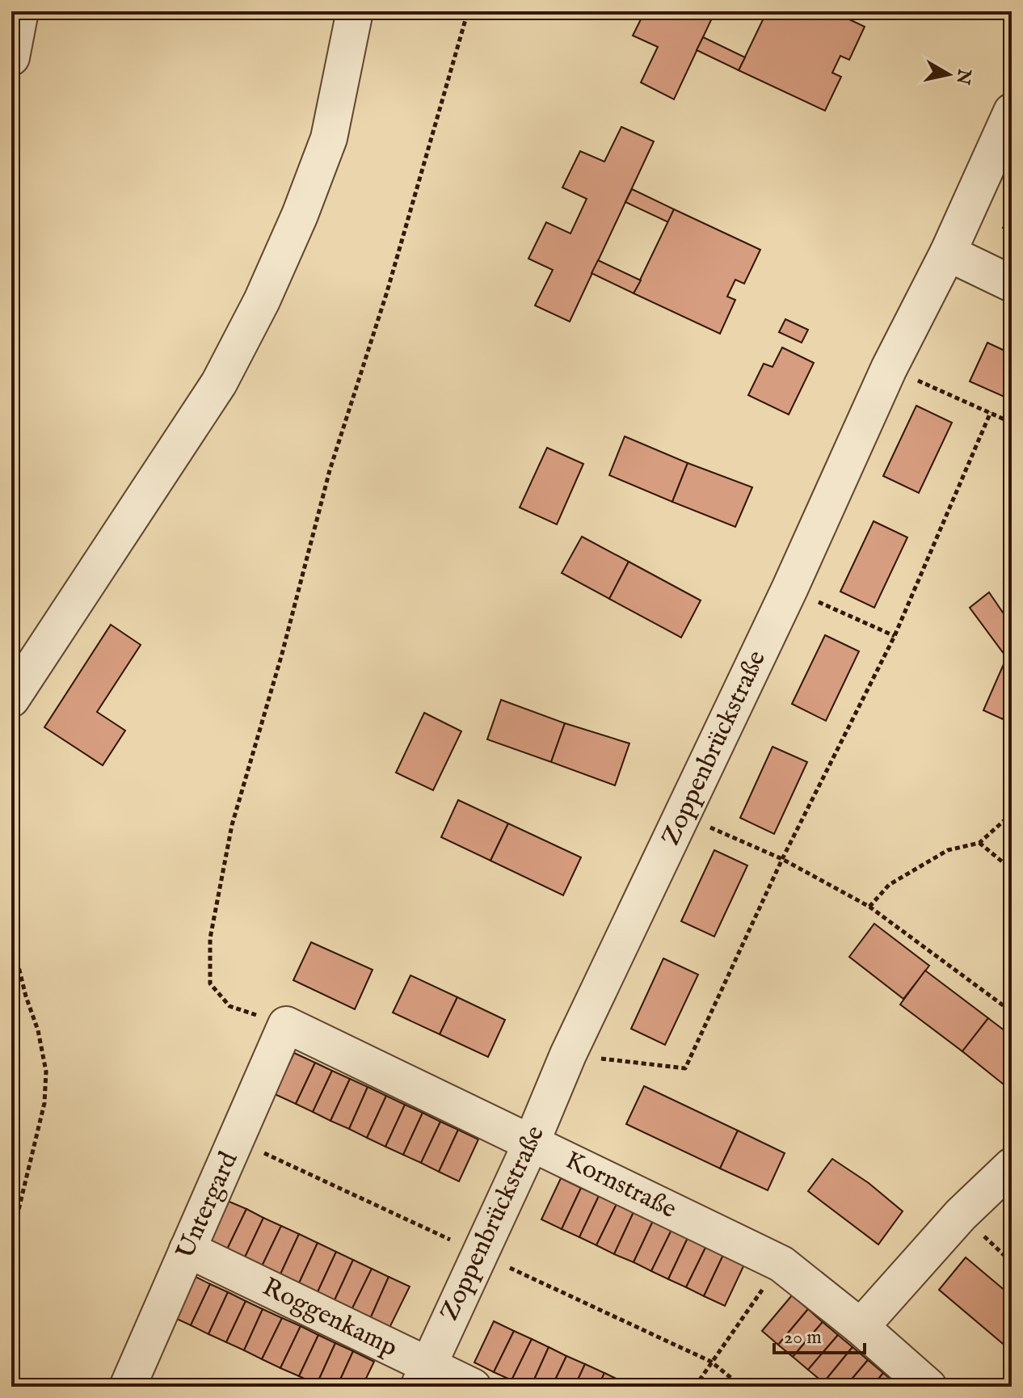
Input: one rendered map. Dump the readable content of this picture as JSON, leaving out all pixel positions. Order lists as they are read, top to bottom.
{
  "streets": {
    "street": [
      "Zoppenbrückstraße",
      "Kornstraße",
      "Untergard",
      "Roggenkamp"
    ]
  },
  "crossings": [
    ["Zoppenbrückstraße", "Kornstraße"],
    ["Zoppenbrückstraße", "Roggenkamp"],
    ["Kornstraße", "Untergard"],
    ["Untergard", "Roggenkamp"]
  ],
  "scale_bar": "20 m",
  "north": "right"
}
